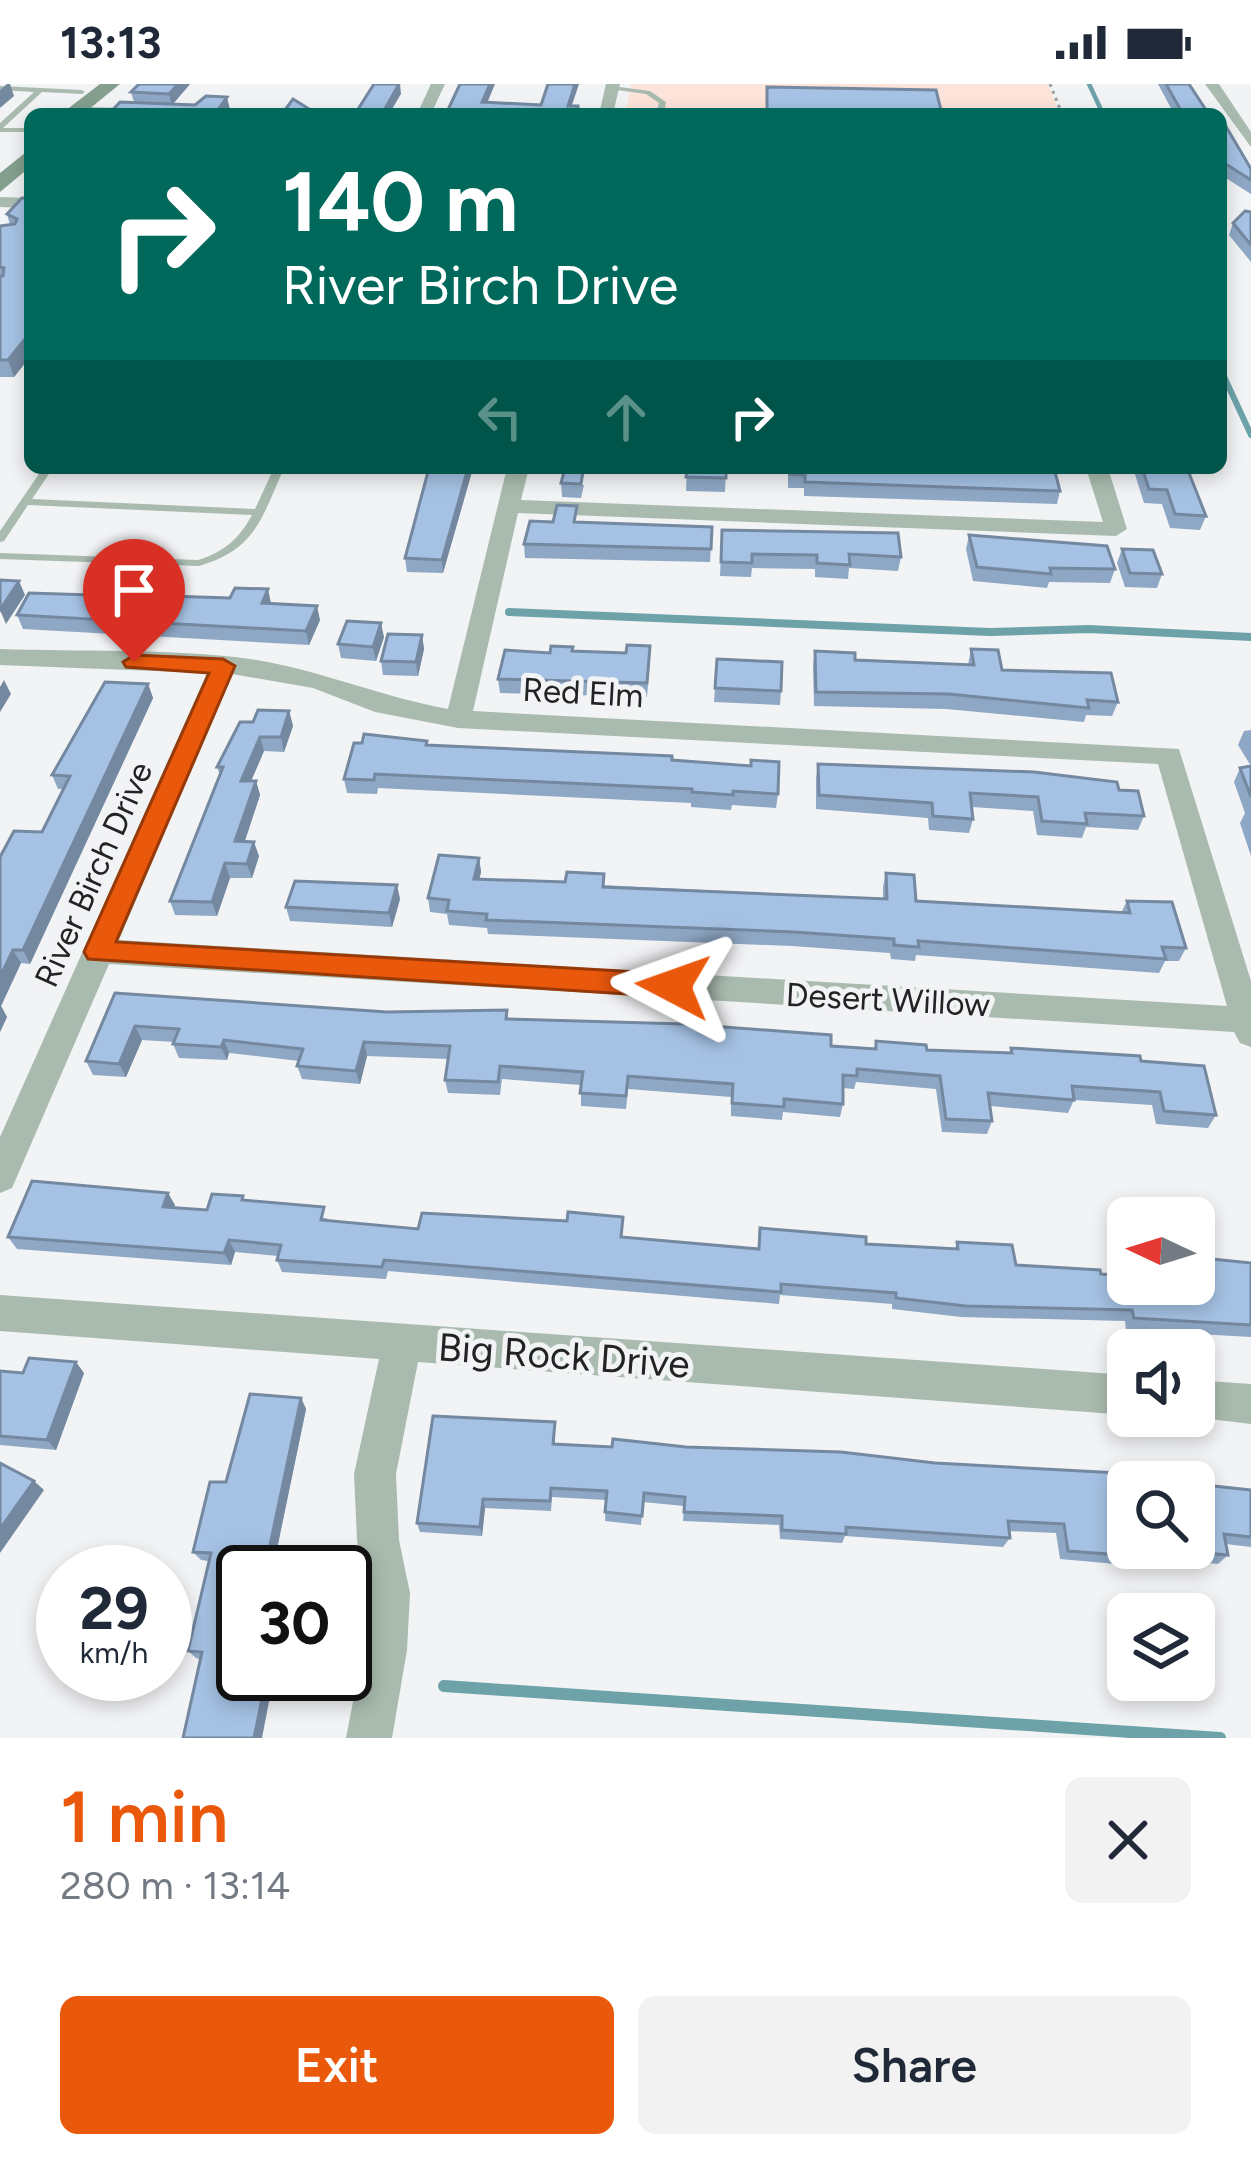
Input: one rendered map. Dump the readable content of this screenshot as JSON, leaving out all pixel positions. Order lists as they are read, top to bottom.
{
  "streets": {
    "street": [
      "Red Elm",
      "River Birch Drive",
      "Desert Willow",
      "Big Rock Drive"
    ]
  },
  "crossings": [
    ["Red Elm", "River Birch Drive"],
    ["Red Elm", "Desert Willow"],
    ["River Birch Drive", "Desert Willow"]
  ],
  "north": "left",
  "page": {
    "status": "13:13",
    "turn": ["140 m", "River Birch Drive"],
    "speed": "29 km/h",
    "limit": "30",
    "heading": ["1 min", "280 m · 13:14"],
    "buttons": ["Exit", "Share"]
  }
}
